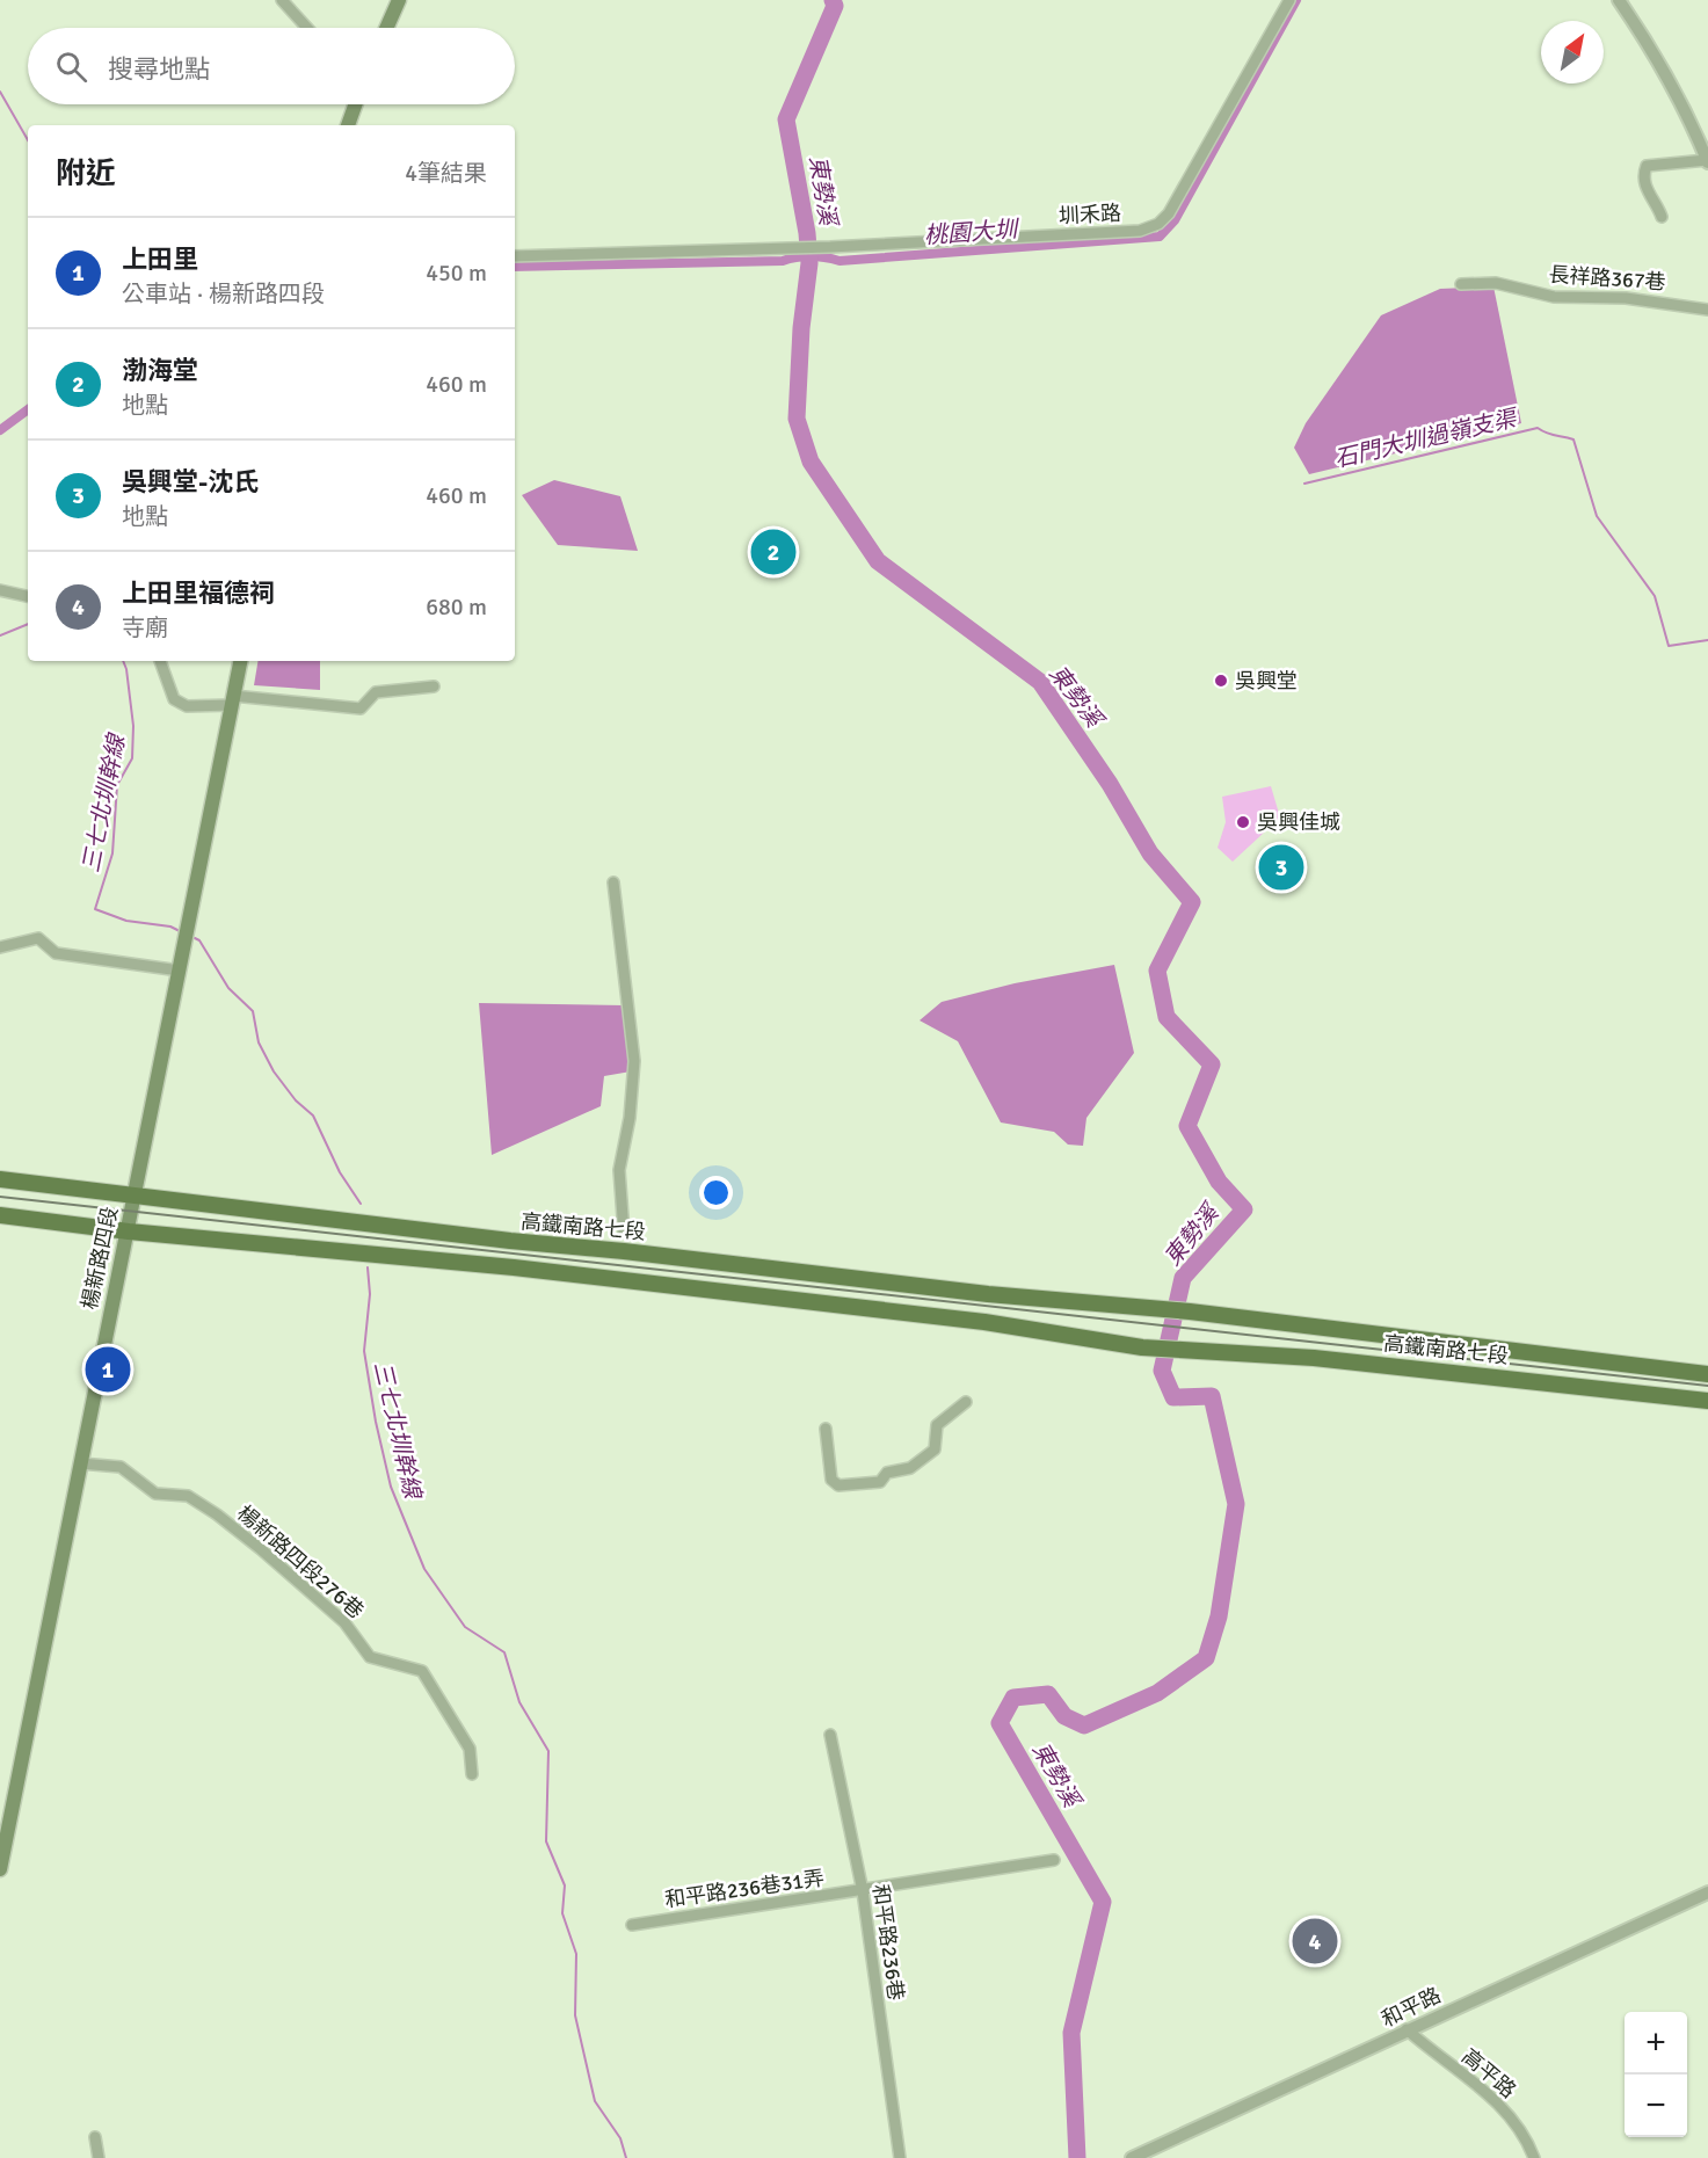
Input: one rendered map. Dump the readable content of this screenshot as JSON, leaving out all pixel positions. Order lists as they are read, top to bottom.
{
  "streets": {
    "main road": ["高鐵南路七段", "楊新路四段"],
    "street": [
      "圳禾路",
      "長祥路367巷",
      "楊新路四段276巷",
      "和平路236巷31弄",
      "和平路236巷",
      "和平路",
      "高平路"
    ]
  },
  "crossings": [
    ["高鐵南路七段", "楊新路四段"],
    ["楊新路四段", "楊新路四段276巷"],
    ["和平路236巷31弄", "和平路236巷"],
    ["和平路", "高平路"]
  ],
  "water": [
    "東勢溪",
    "桃園大圳",
    "石門大圳過嶺支渠",
    "三七北圳幹線"
  ],
  "places": ["吳興堂", "吳興佳城"],
  "north": "top right",
  "page": {
    "search": "搜尋地點",
    "heading": ["附近", "4筆結果"],
    "list": [
      {
        "mark": "1",
        "name": "上田里",
        "note": "公車站 · 楊新路四段",
        "value": "450 m"
      },
      {
        "mark": "2",
        "name": "渤海堂",
        "note": "地點",
        "value": "460 m"
      },
      {
        "mark": "3",
        "name": "吳興堂-沈氏",
        "note": "地點",
        "value": "460 m"
      },
      {
        "mark": "4",
        "name": "上田里福德祠",
        "note": "寺廟",
        "value": "680 m"
      }
    ],
    "pins": [
      "2",
      "3",
      "1",
      "4"
    ],
    "map_buttons": ["+", "−"]
  }
}
